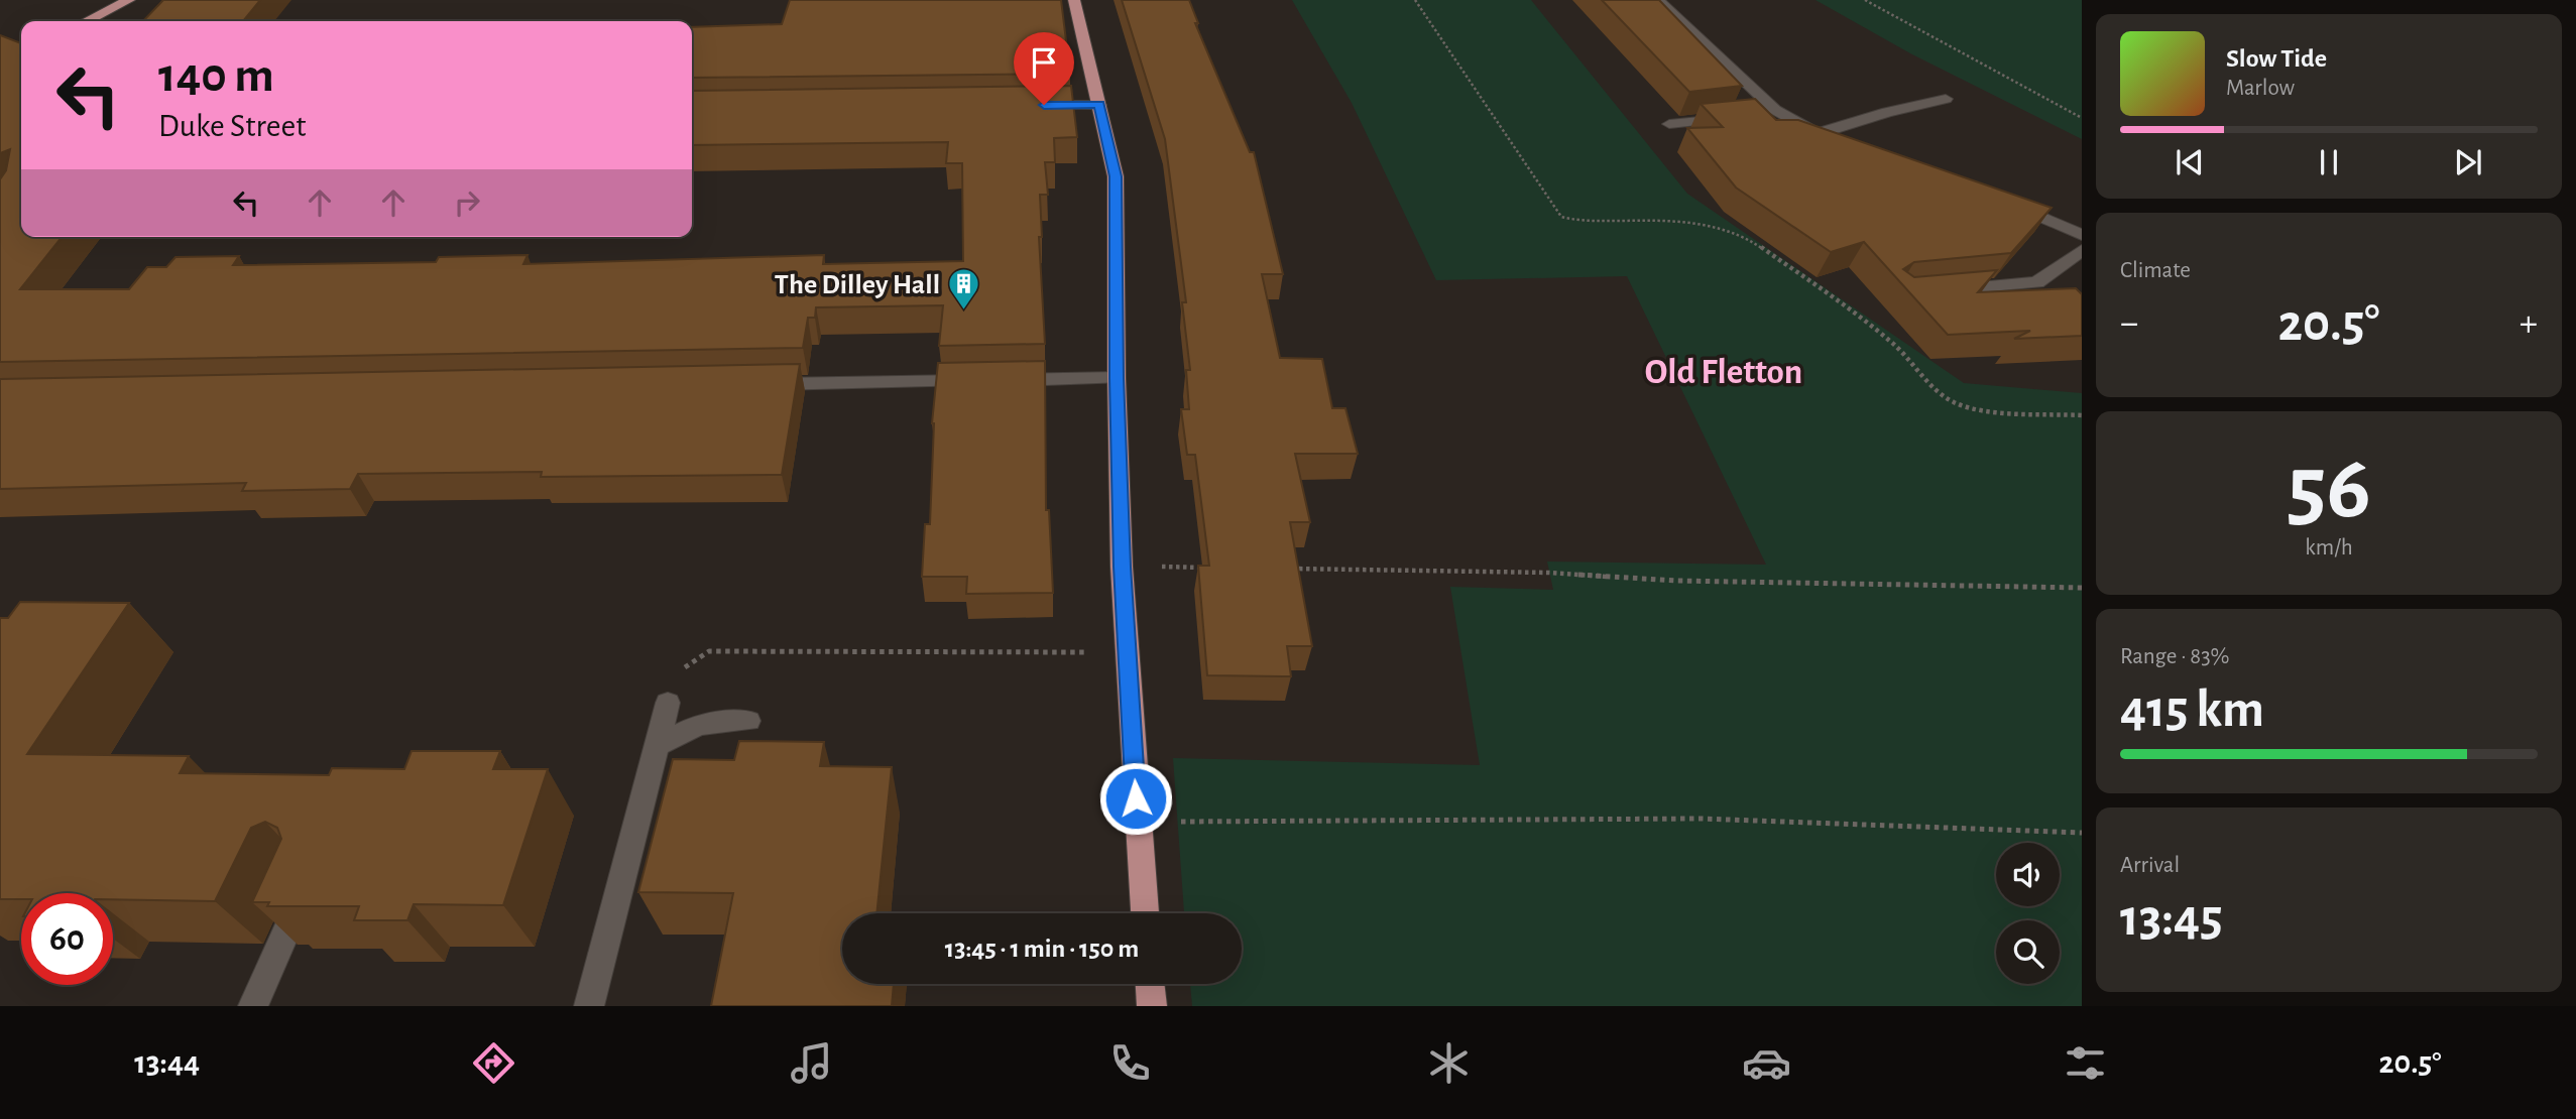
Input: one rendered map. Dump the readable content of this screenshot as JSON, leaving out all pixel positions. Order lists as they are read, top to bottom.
{
  "districts": ["Old Fletton"],
  "places": {
    "building": ["The Dilley Hall"]
  },
  "page": {
    "turn": ["140 m", "Duke Street"],
    "song": ["Slow Tide", "Marlow"],
    "tile": [
      "Climate",
      ["56", "km/h"],
      ["Range · 83%", "415 km"],
      ["Arrival", "13:45"]
    ],
    "heat": ["−", "20.5°", "+"],
    "limit": "60",
    "trip": "13:45 · 1 min · 150 m",
    "tabs": ["13:44", "20.5°"]
  }
}
